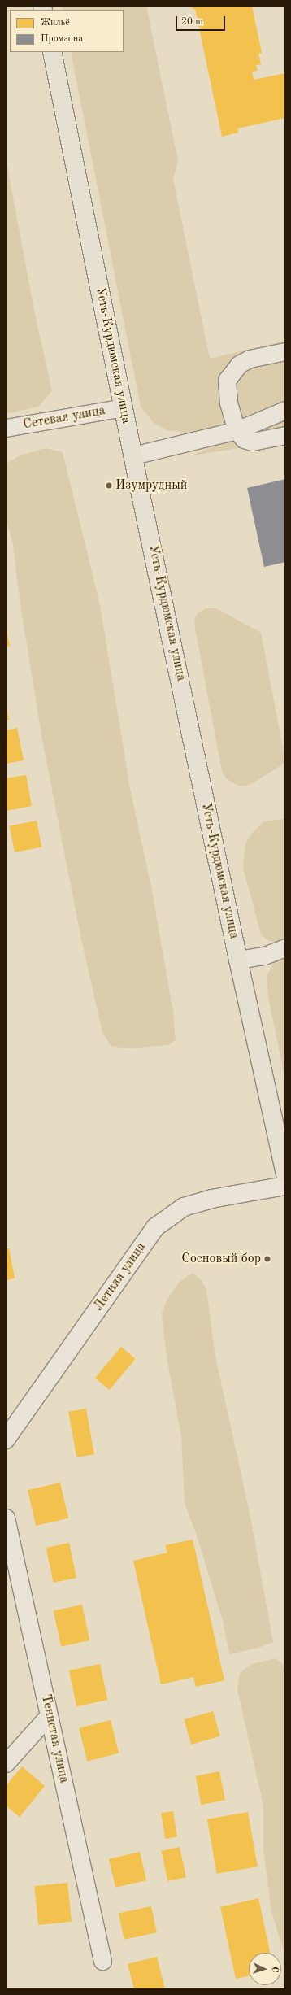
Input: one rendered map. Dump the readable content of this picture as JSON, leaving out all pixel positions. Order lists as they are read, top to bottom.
{
  "streets": {
    "main road": ["Усть-Курдюмская улица"],
    "street": ["Сетевая улица", "Летняя улица", "Тенистая улица"]
  },
  "crossings": [
    ["Усть-Курдюмская улица", "Сетевая улица"]
  ],
  "places": ["Изумрудный", "Сосновый бор"],
  "legend": ["Жильё", "Промзона"],
  "scale_bar": "20 m",
  "north": "right"
}
